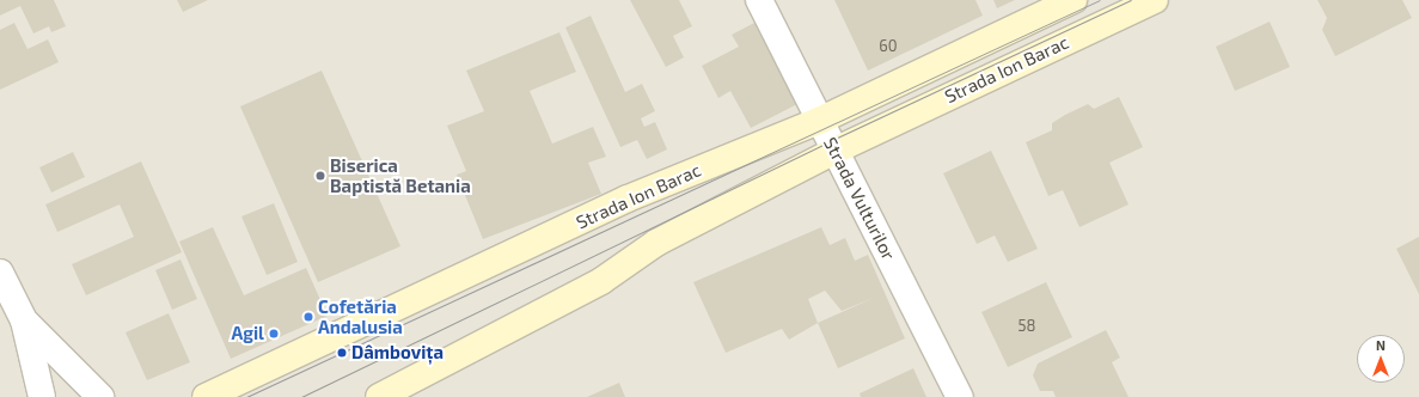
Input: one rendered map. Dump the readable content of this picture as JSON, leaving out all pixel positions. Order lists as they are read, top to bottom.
{
  "streets": {
    "street": ["Strada Ion Barac", "Strada Vulturilor"]
  },
  "crossings": [
    ["Strada Ion Barac", "Strada Vulturilor"]
  ],
  "places": [
    "Biserica Baptistă Betania",
    "Cofetăria Andalusia",
    "Agil",
    "Dâmbovița"
  ],
  "house_numbers": ["60", "58"],
  "north": "top"
}
